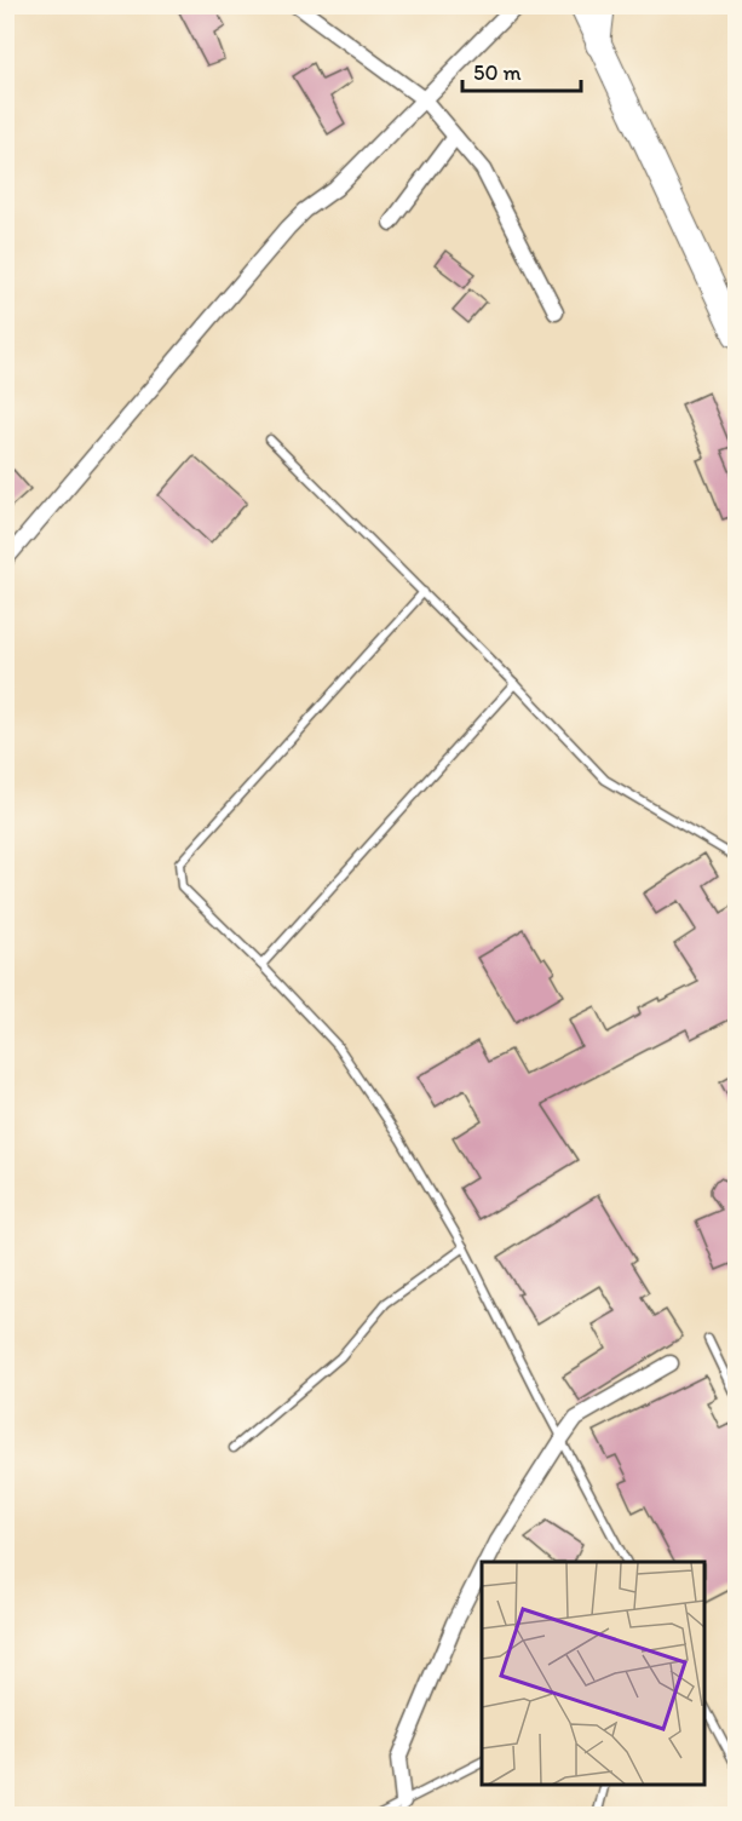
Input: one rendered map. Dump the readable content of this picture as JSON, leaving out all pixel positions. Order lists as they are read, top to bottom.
{
  "scale_bar": "50 m"
}
